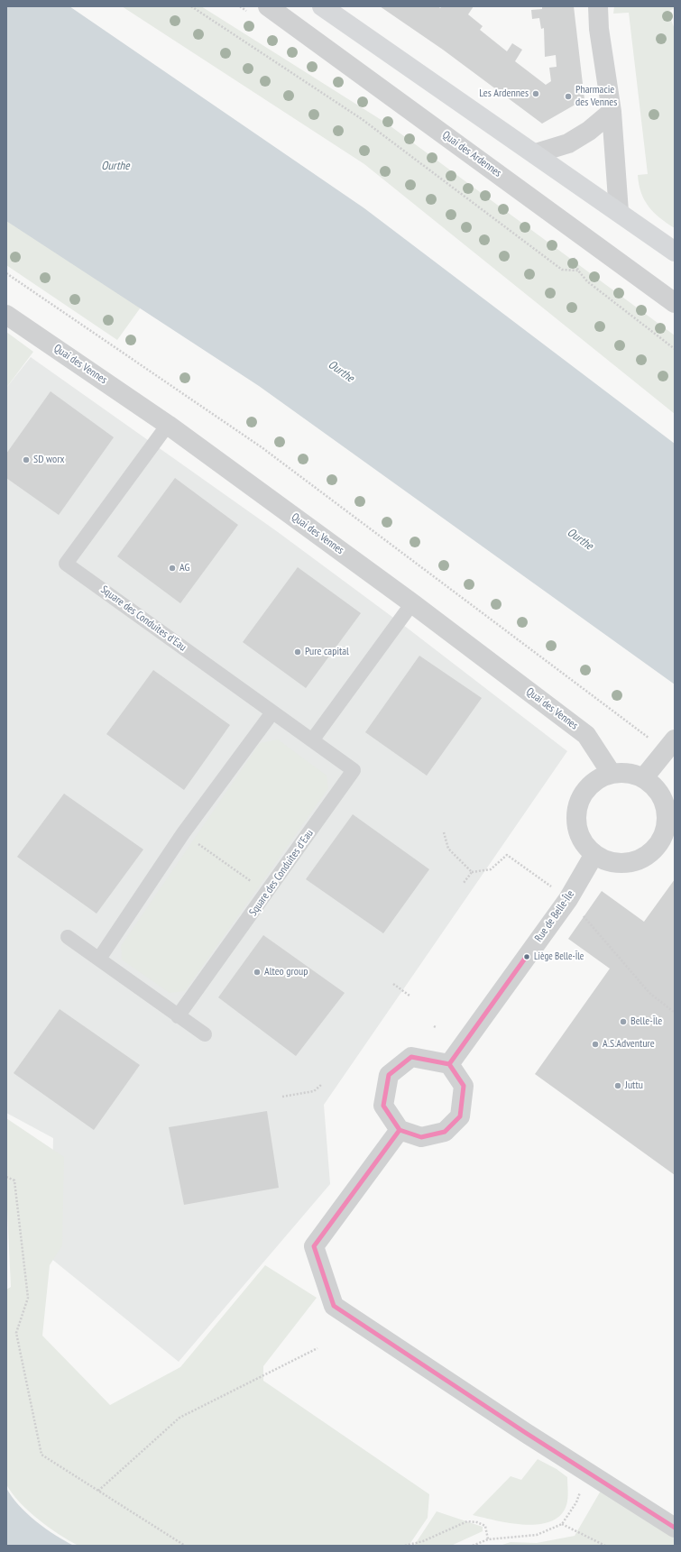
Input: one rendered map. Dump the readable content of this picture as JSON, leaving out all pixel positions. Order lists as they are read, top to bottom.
{
  "streets": {
    "street": ["Quai des Ardennes", "Quai des Vennes", "Rue de Belle-Île"],
    "lane": ["Square des Conduites d'Eau"]
  },
  "crossings": [
    ["Quai des Vennes", "Square des Conduites d'Eau"],
    ["Quai des Vennes", "Rue de Belle-Île"]
  ],
  "water": ["Ourthe"],
  "places": [
    "Les Ardennes",
    "Pharmacie des Vennes",
    "SD worx",
    "AG",
    "Pure capital",
    "Liège Belle-Île",
    "Alteo group",
    "Belle-Île",
    "A.S.Adventure",
    "Juttu"
  ]
}
